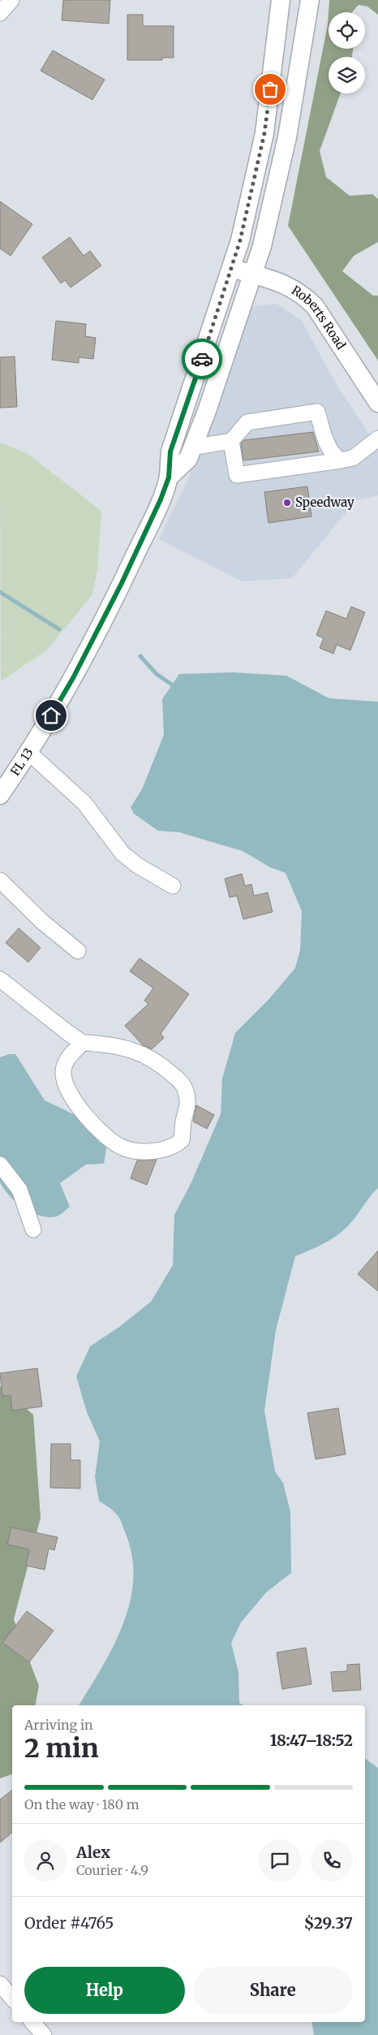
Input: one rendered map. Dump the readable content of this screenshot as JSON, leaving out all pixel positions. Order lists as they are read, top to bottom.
{
  "streets": {
    "main road": ["Roberts Road", "FL 13"]
  },
  "places": ["Speedway"],
  "page": {
    "heading": ["2 min", "Arriving in", "18:47–18:52"],
    "panel": [
      "Alex",
      "Courier · 4.9",
      "Order #4765",
      "$29.37"
    ],
    "bar": "On the way · 180 m",
    "buttons": ["Help", "Share"]
  }
}
